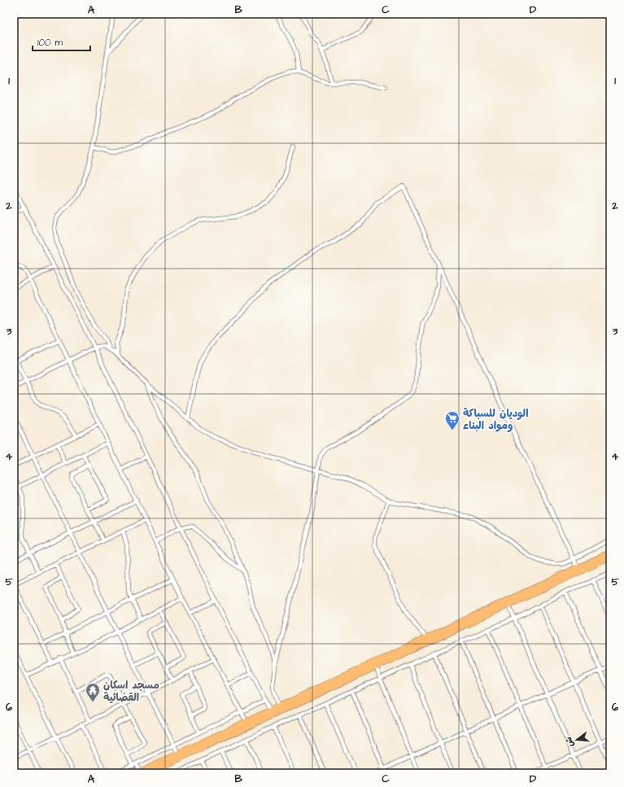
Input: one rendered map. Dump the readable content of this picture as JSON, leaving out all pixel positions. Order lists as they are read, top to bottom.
{
  "places": {
    "supermarket": ["الوديان للسباكة ومواد البناء"],
    "temple": ["مسجد اسكان القضائية"]
  },
  "scale_bar": "100 m",
  "north": "left",
  "grid": {
    "columns": [
      "A",
      "B",
      "C",
      "D"
    ],
    "rows": [
      "1",
      "2",
      "3",
      "4",
      "5",
      "6"
    ]
  }
}
